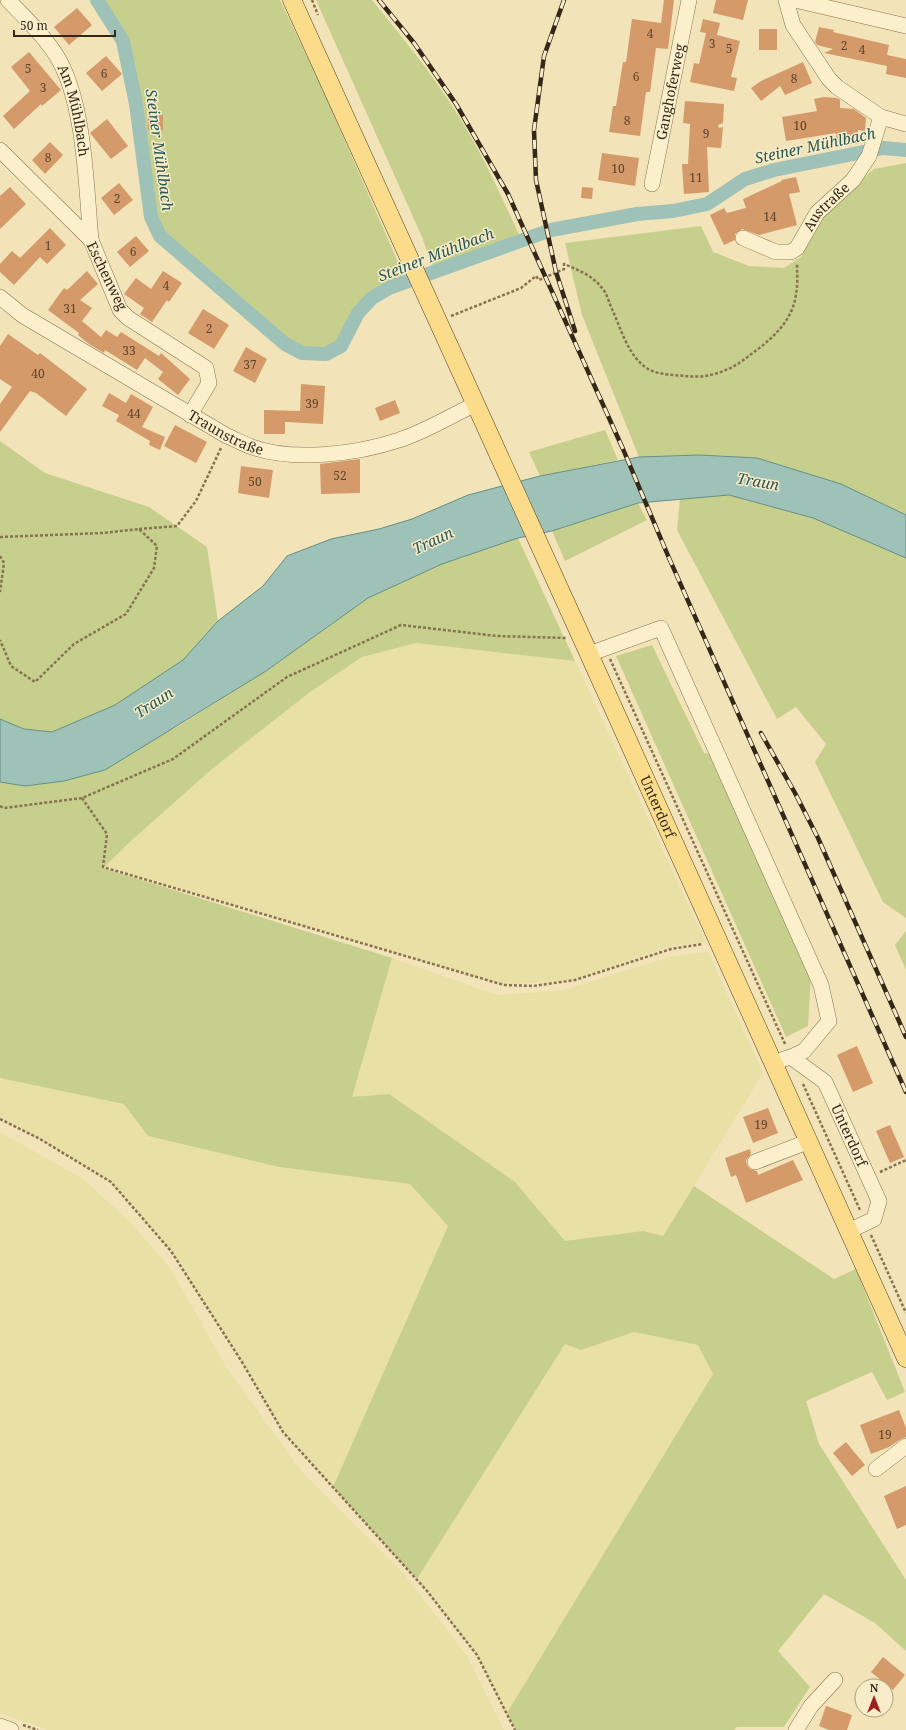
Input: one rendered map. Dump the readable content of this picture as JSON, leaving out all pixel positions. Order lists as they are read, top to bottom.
{
  "streets": {
    "main road": ["Unterdorf"],
    "street": [
      "Ganghoferweg",
      "Am Mühlbach",
      "Austraße",
      "Eschenweg",
      "Traunstraße"
    ]
  },
  "crossings": [
    ["Am Mühlbach", "Eschenweg"],
    ["Eschenweg", "Traunstraße"],
    ["Traunstraße", "Unterdorf"]
  ],
  "water": ["Steiner Mühlbach", "Traun"],
  "house_numbers": [
    "4",
    "3",
    "2",
    "5",
    "4",
    "5",
    "6",
    "6",
    "8",
    "3",
    "8",
    "10",
    "9",
    "8",
    "10",
    "11",
    "2",
    "14",
    "1",
    "6",
    "4",
    "31",
    "2",
    "33",
    "37",
    "40",
    "39",
    "44",
    "52",
    "50",
    "19",
    "19"
  ],
  "scale_bar": "50 m",
  "north": "top"
}
